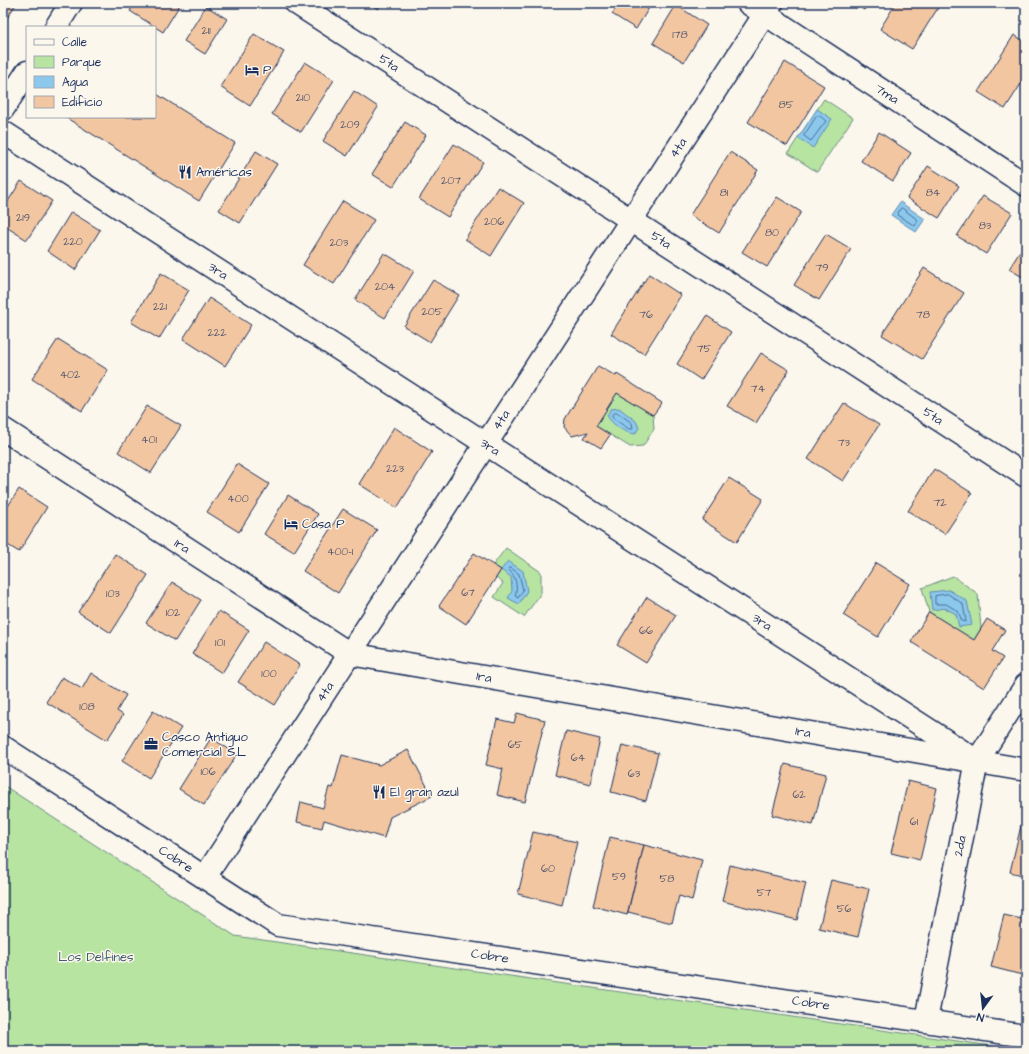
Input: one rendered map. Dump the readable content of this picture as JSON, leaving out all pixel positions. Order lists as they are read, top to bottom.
{
  "streets": {
    "street": [
      "5ta",
      "7ma",
      "4ta",
      "3ra",
      "1ra",
      "2da",
      "Cobre"
    ]
  },
  "crossings": [
    ["5ta", "4ta"],
    ["7ma", "4ta"],
    ["4ta", "3ra"],
    ["4ta", "1ra"],
    ["4ta", "Cobre"],
    ["3ra", "1ra"],
    ["3ra", "2da"],
    ["1ra", "2da"],
    ["2da", "Cobre"]
  ],
  "parks": ["Los Delfines"],
  "places": {
    "hotel": ["P", "Casa P"],
    "restaurant": ["Américas", "El gran azul"],
    "office": ["Casco Antiguo Comercial S.L"]
  },
  "house_numbers": [
    "211",
    "178",
    "210",
    "85",
    "209",
    "207",
    "81",
    "84",
    "219",
    "206",
    "83",
    "80",
    "220",
    "203",
    "79",
    "204",
    "221",
    "205",
    "76",
    "78",
    "222",
    "75",
    "402",
    "74",
    "401",
    "73",
    "223",
    "400",
    "72",
    "400-1",
    "67",
    "103",
    "102",
    "66",
    "101",
    "100",
    "108",
    "65",
    "64",
    "106",
    "63",
    "62",
    "61",
    "60",
    "59",
    "58",
    "57",
    "56"
  ],
  "legend": [
    "Calle",
    "Parque",
    "Agua",
    "Edificio"
  ],
  "north": "bottom"
}
